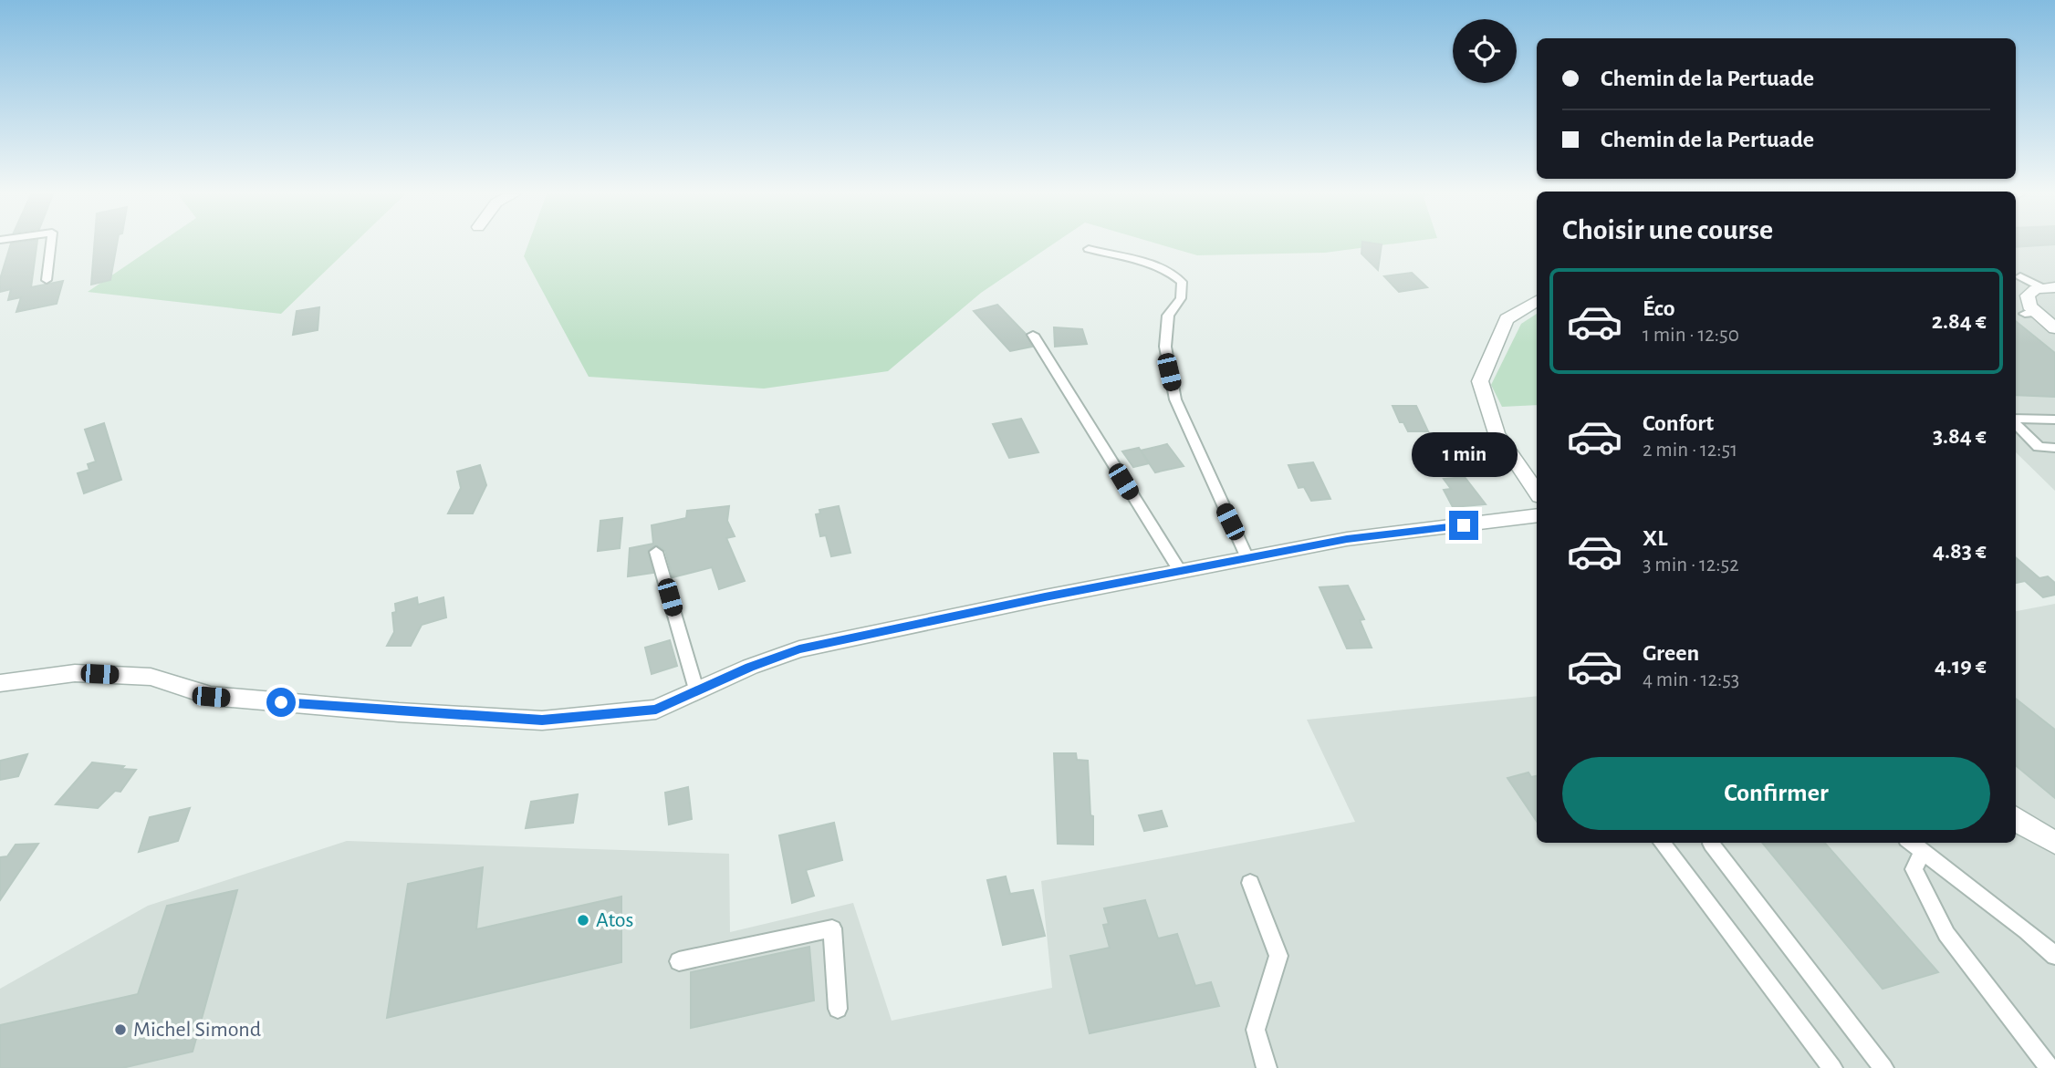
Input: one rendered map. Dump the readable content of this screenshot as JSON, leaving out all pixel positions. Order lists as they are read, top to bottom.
{
  "places": ["Atos", "Michel Simond"],
  "page": {
    "banner": ["Chemin de la Pertuade", "Chemin de la Pertuade"],
    "heading": "Choisir une course",
    "list": [
      {
        "name": "Éco",
        "note": "1 min · 12:50",
        "value": "2.84 €"
      },
      {
        "name": "Confort",
        "note": "2 min · 12:51",
        "value": "3.84 €"
      },
      {
        "name": "XL",
        "note": "3 min · 12:52",
        "value": "4.83 €"
      },
      {
        "name": "Green",
        "note": "4 min · 12:53",
        "value": "4.19 €"
      }
    ],
    "bubble": "1 min",
    "buttons": "Confirmer"
  }
}
